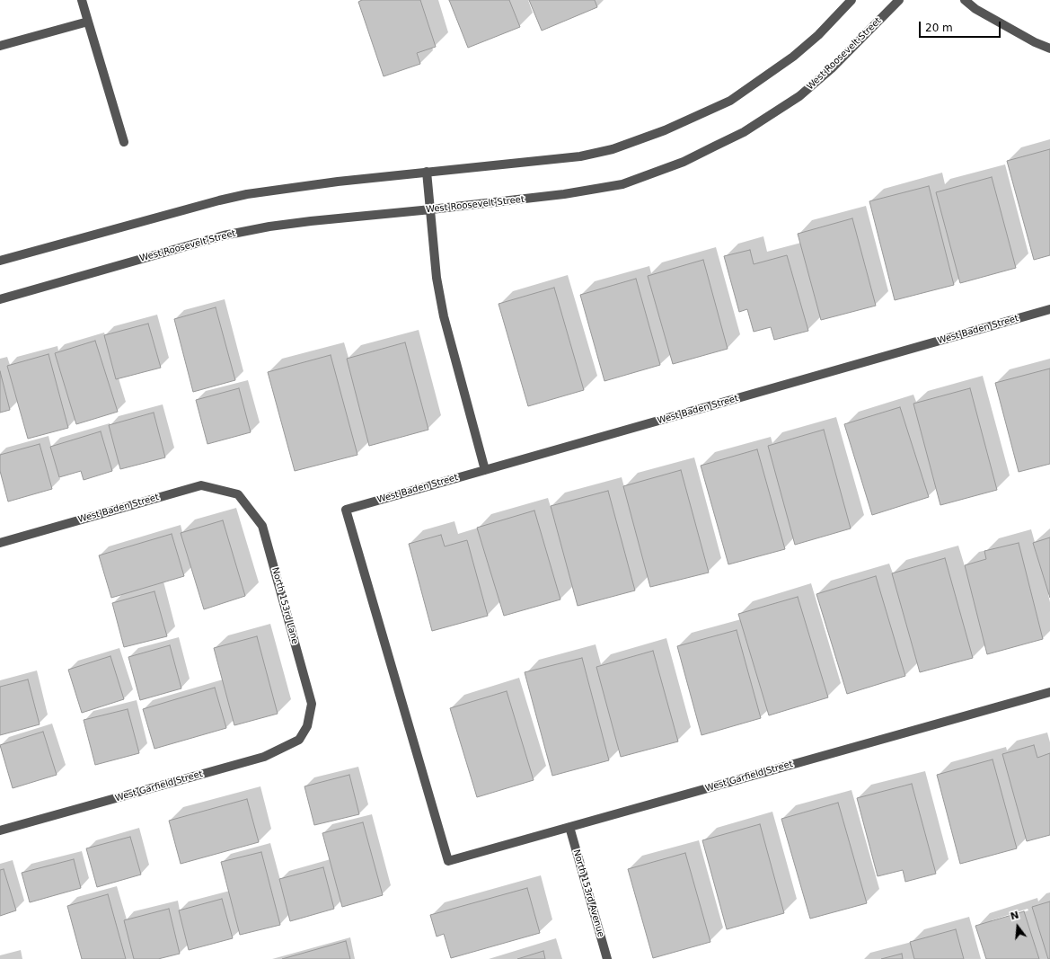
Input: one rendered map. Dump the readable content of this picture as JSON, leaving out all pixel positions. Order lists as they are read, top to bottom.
{
  "streets": {
    "street": [
      "West Roosevelt Street",
      "West Baden Street",
      "North 153rd Lane",
      "West Garfield Street",
      "North 153rd Avenue"
    ]
  },
  "crossings": [
    ["West Baden Street", "North 153rd Lane"],
    ["West Baden Street", "West Garfield Street"],
    ["North 153rd Lane", "West Garfield Street"],
    ["West Garfield Street", "North 153rd Avenue"]
  ],
  "scale_bar": "20 m",
  "north": "top"
}
